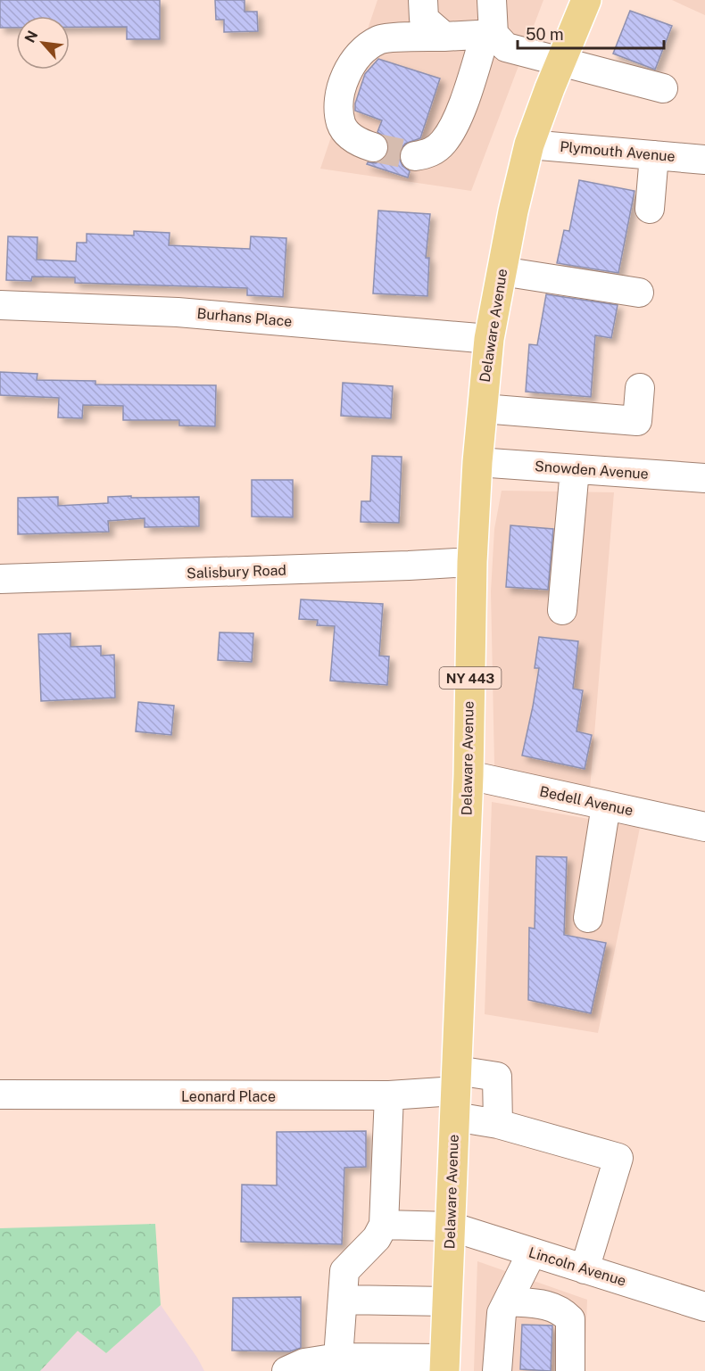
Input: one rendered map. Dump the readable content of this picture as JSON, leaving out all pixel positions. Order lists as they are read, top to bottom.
{
  "streets": {
    "main road": ["Delaware Avenue", "NY 443"],
    "street": [
      "Plymouth Avenue",
      "Burhans Place",
      "Snowden Avenue",
      "Salisbury Road",
      "Bedell Avenue",
      "Leonard Place",
      "Lincoln Avenue"
    ]
  },
  "crossings": [
    ["Plymouth Avenue", "Delaware Avenue"],
    ["Burhans Place", "Delaware Avenue"],
    ["Delaware Avenue", "Snowden Avenue"],
    ["Delaware Avenue", "Salisbury Road"],
    ["Delaware Avenue", "Bedell Avenue"],
    ["Delaware Avenue", "Leonard Place"],
    ["Delaware Avenue", "Lincoln Avenue"]
  ],
  "scale_bar": "50 m",
  "north": "top left"
}
